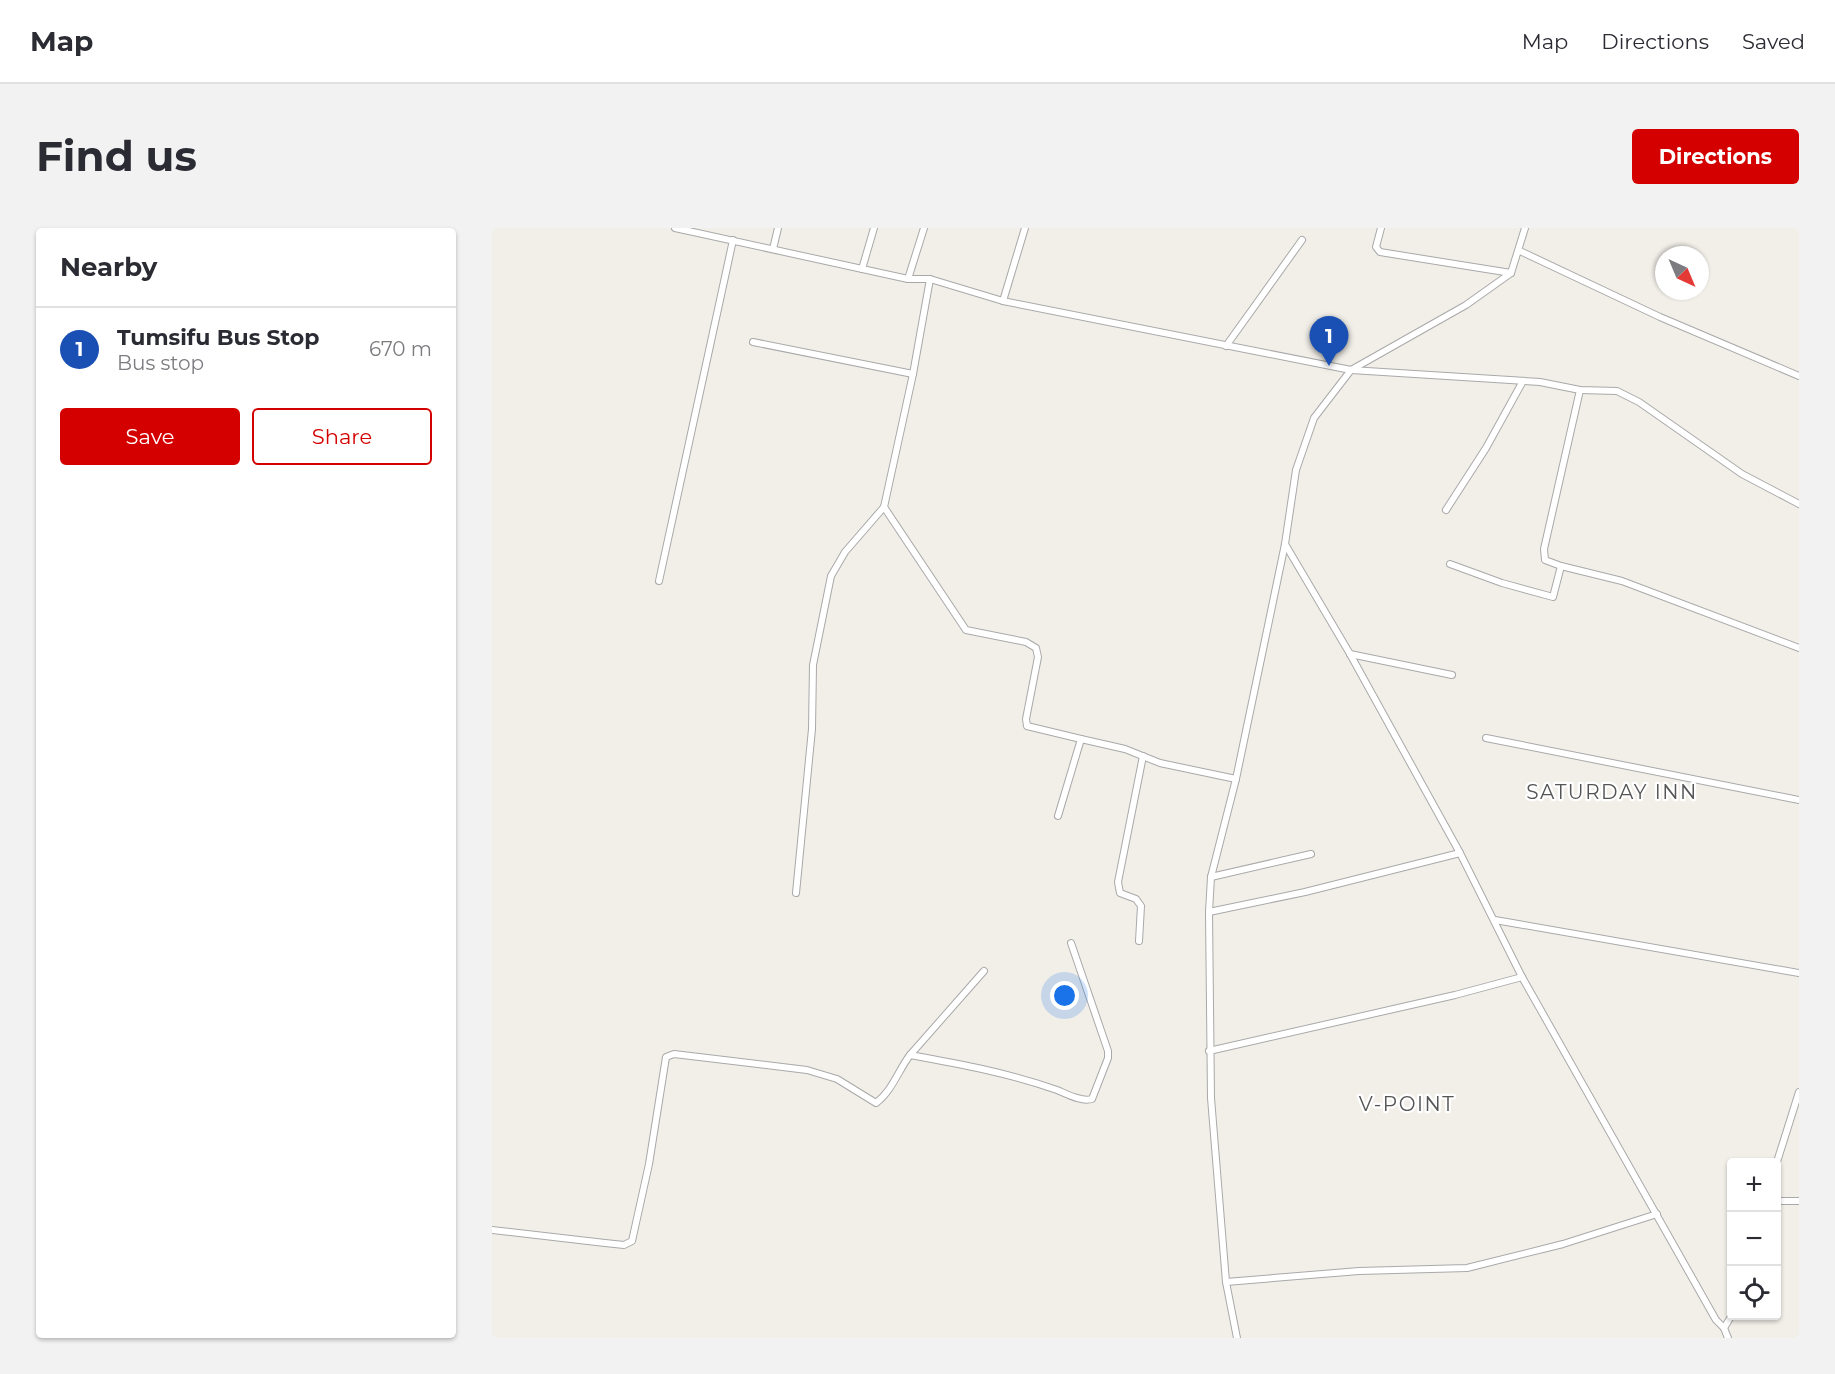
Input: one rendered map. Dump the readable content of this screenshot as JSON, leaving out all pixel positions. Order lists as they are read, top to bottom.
{
  "districts": ["SATURDAY INN", "V-POINT"],
  "north": "bottom right",
  "page": {
    "header": "Map",
    "nav": ["Map", "Directions", "Saved"],
    "buttons": [
      "Directions",
      ["Save", "Share"]
    ],
    "title": "Find us",
    "heading": "Nearby",
    "list": [
      {
        "mark": "1",
        "name": "Tumsifu Bus Stop",
        "note": "Bus stop",
        "value": "670 m"
      }
    ],
    "pins": "1",
    "map_buttons": ["+", "−"]
  }
}
